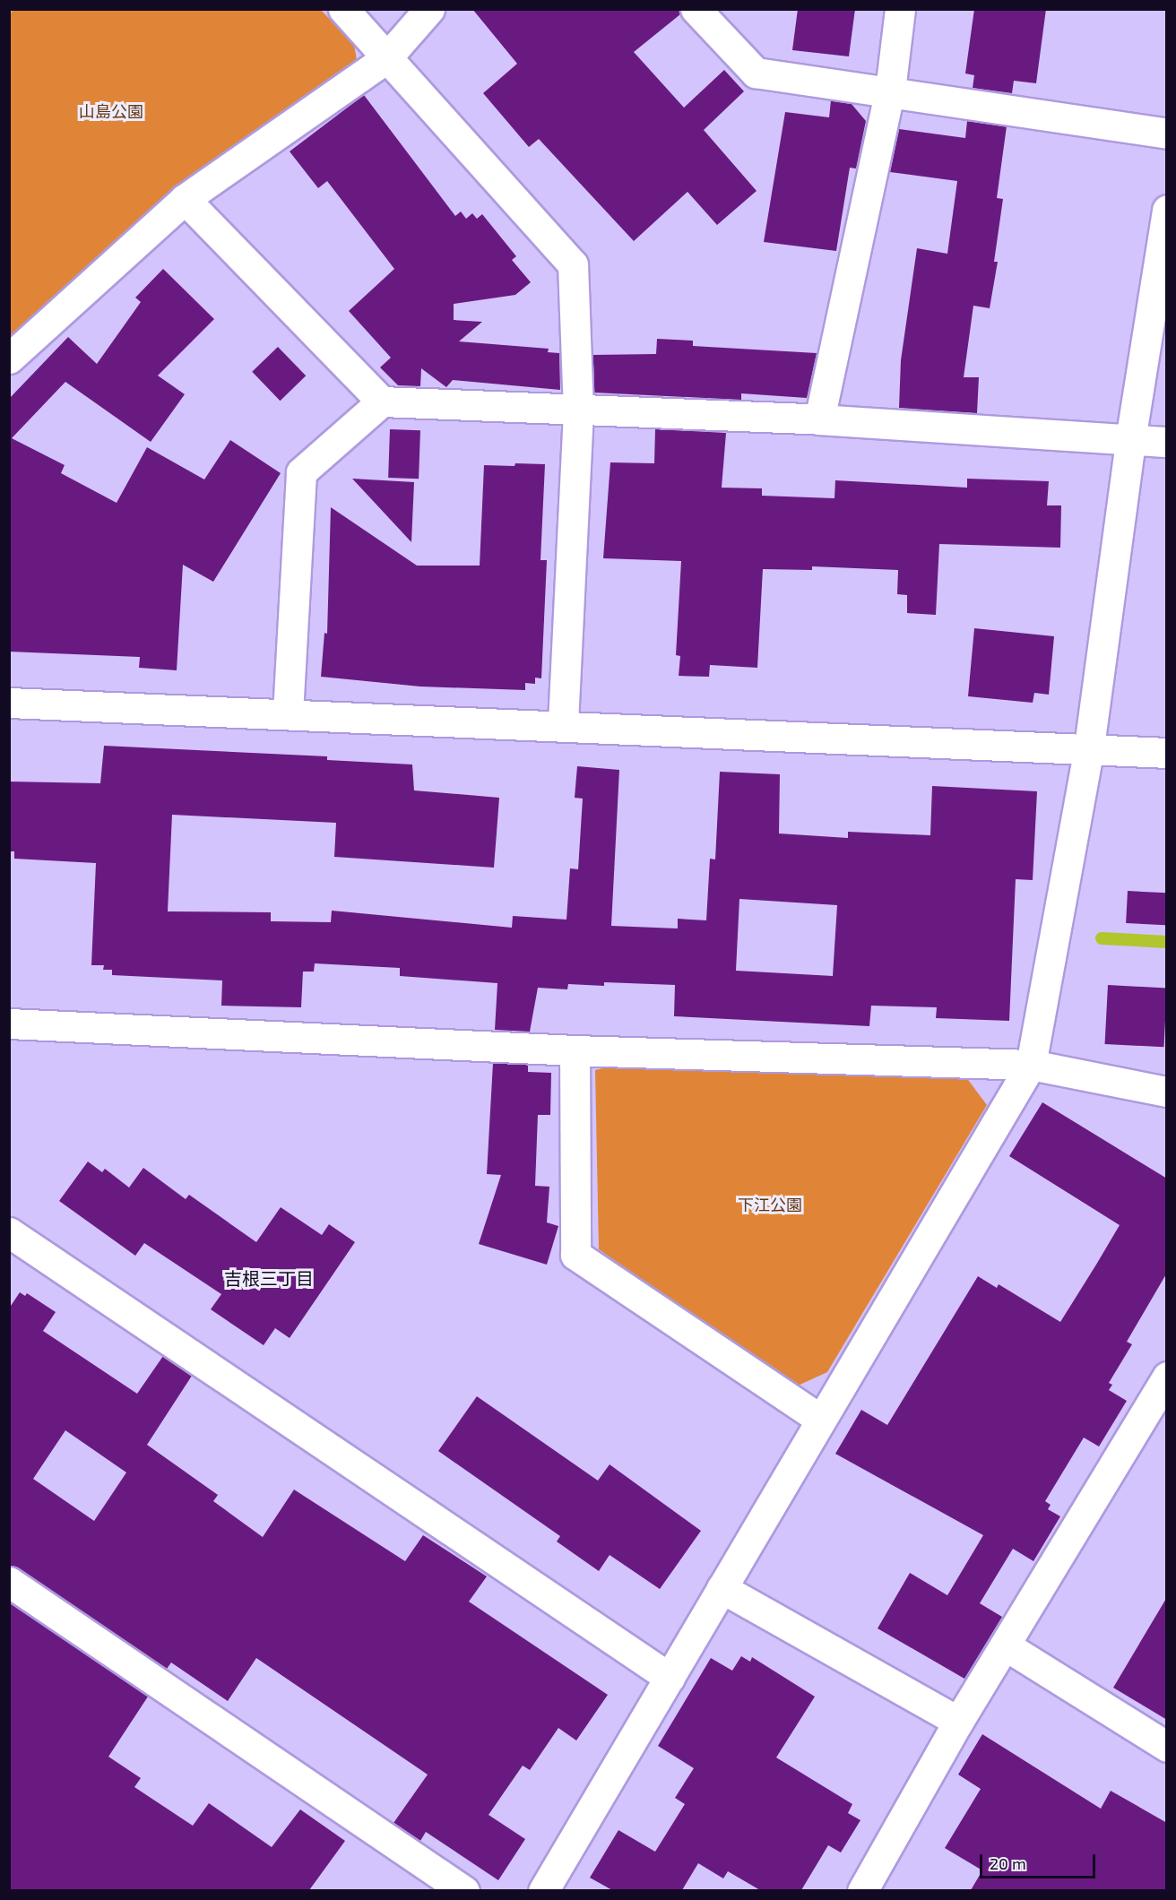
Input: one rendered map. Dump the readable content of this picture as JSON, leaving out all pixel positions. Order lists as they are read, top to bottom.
{
  "districts": ["吉根三丁目"],
  "parks": ["山島公園", "下江公園"],
  "scale_bar": "20 m"
}
